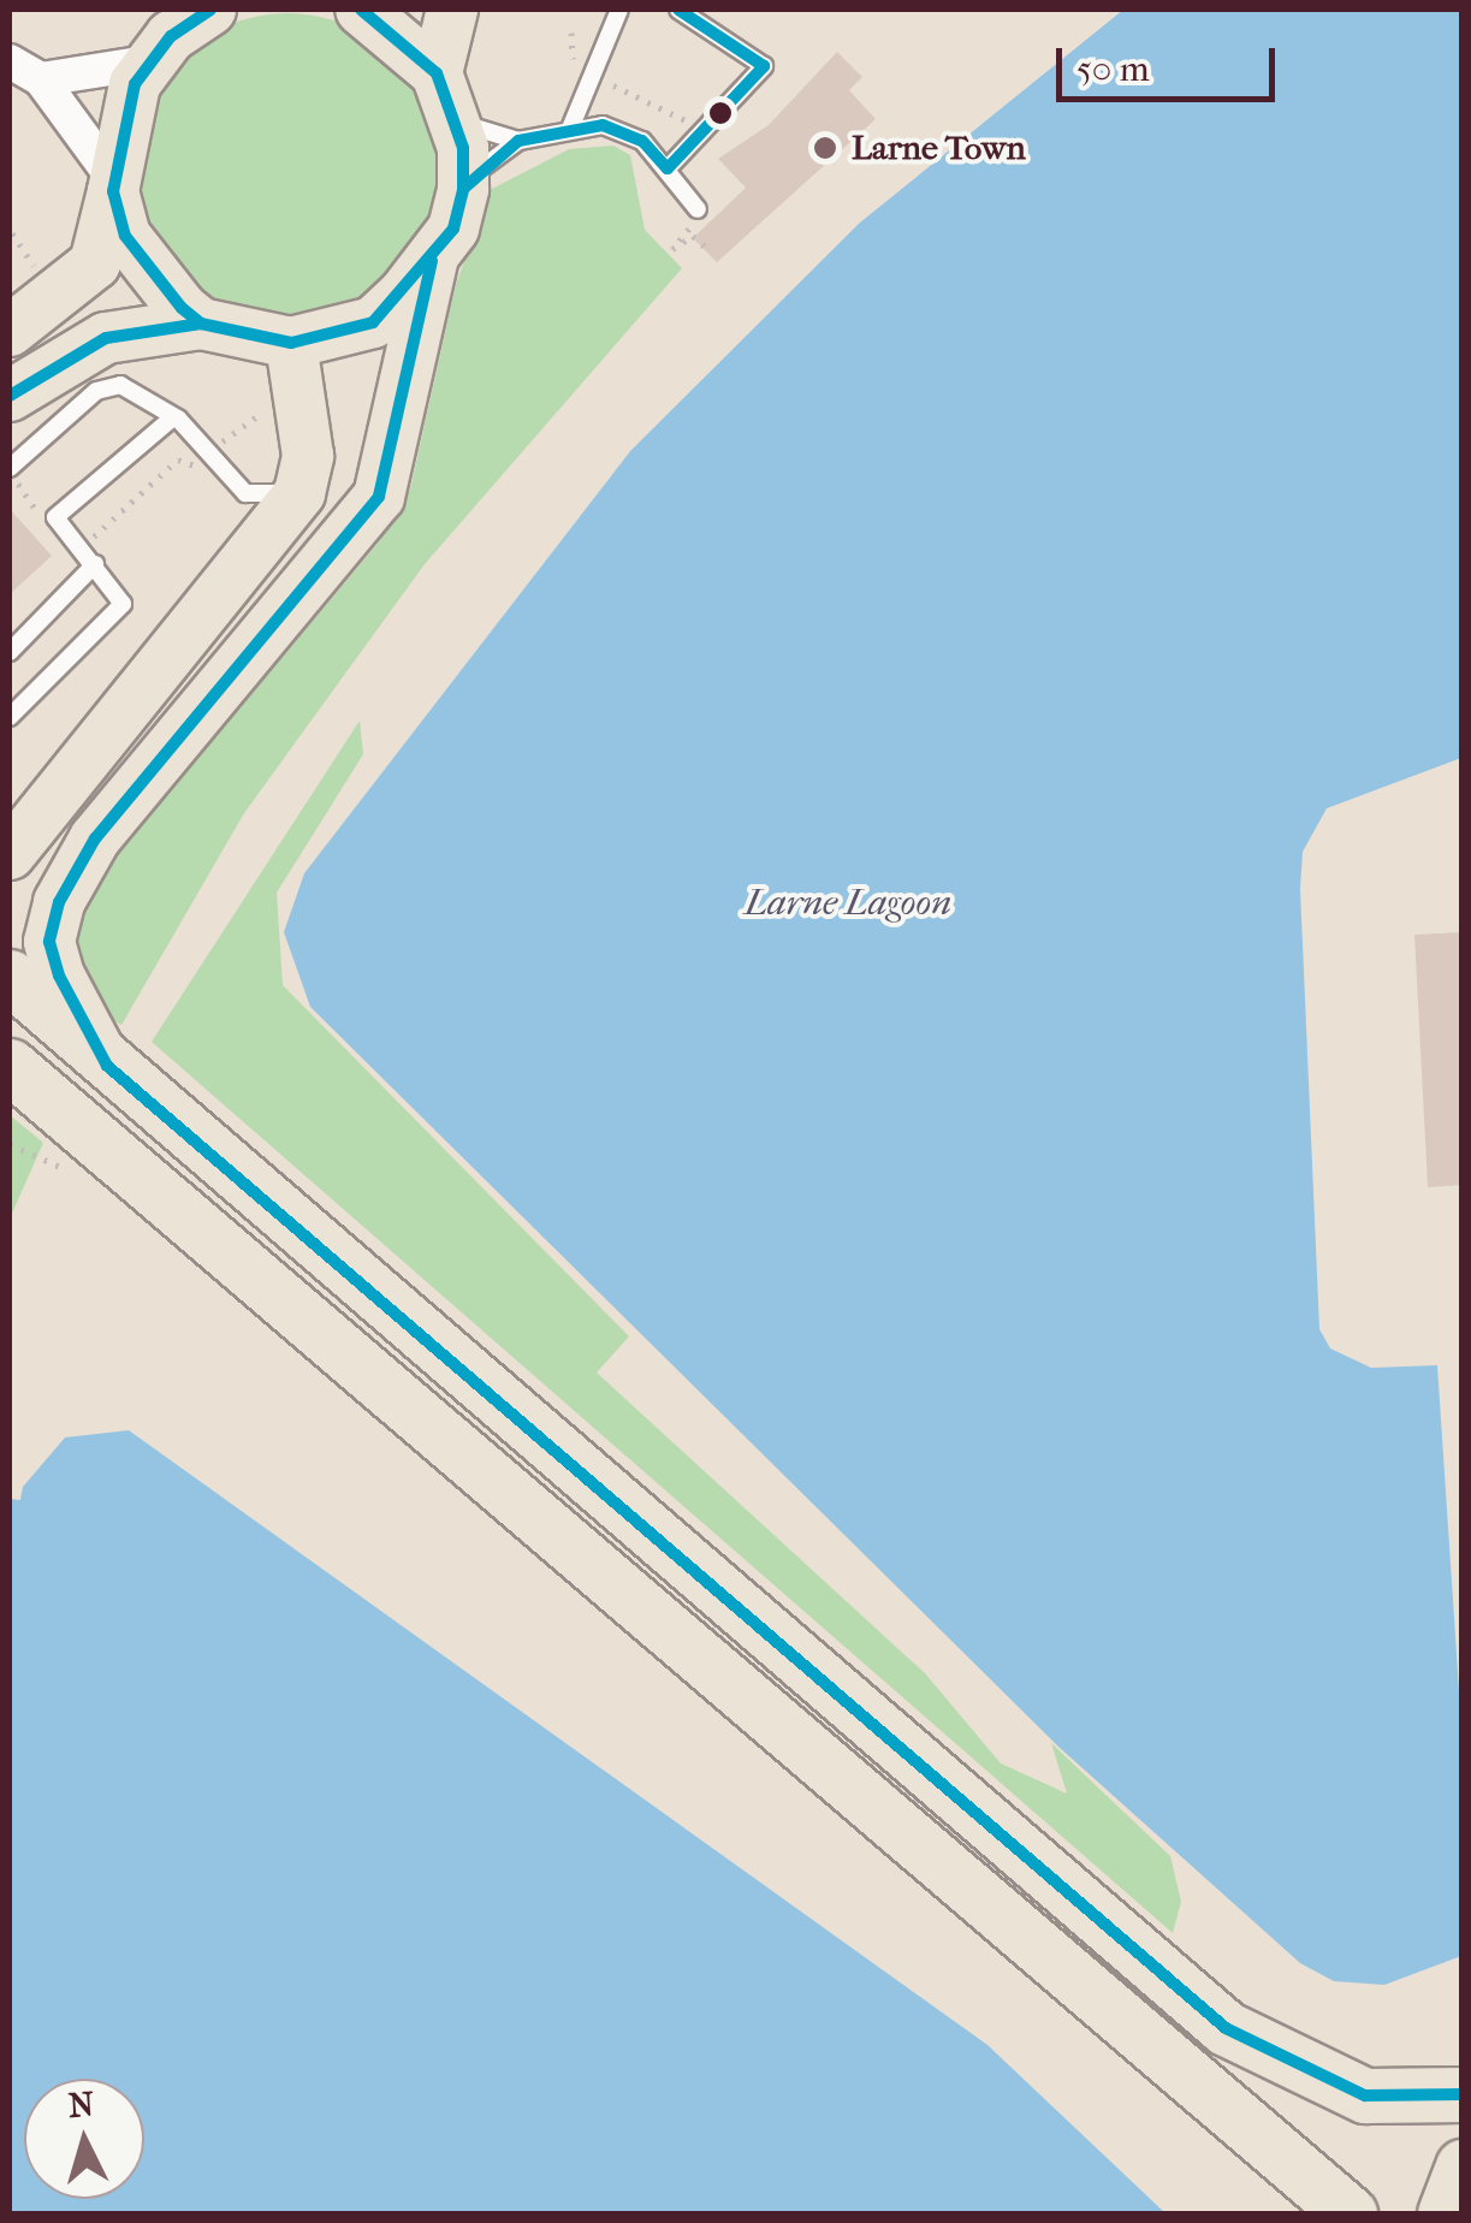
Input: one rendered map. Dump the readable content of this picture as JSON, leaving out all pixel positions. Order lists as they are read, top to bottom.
{
  "water": ["Larne Lagoon"],
  "places": ["Larne Town"],
  "scale_bar": "50 m",
  "north": "top"
}
